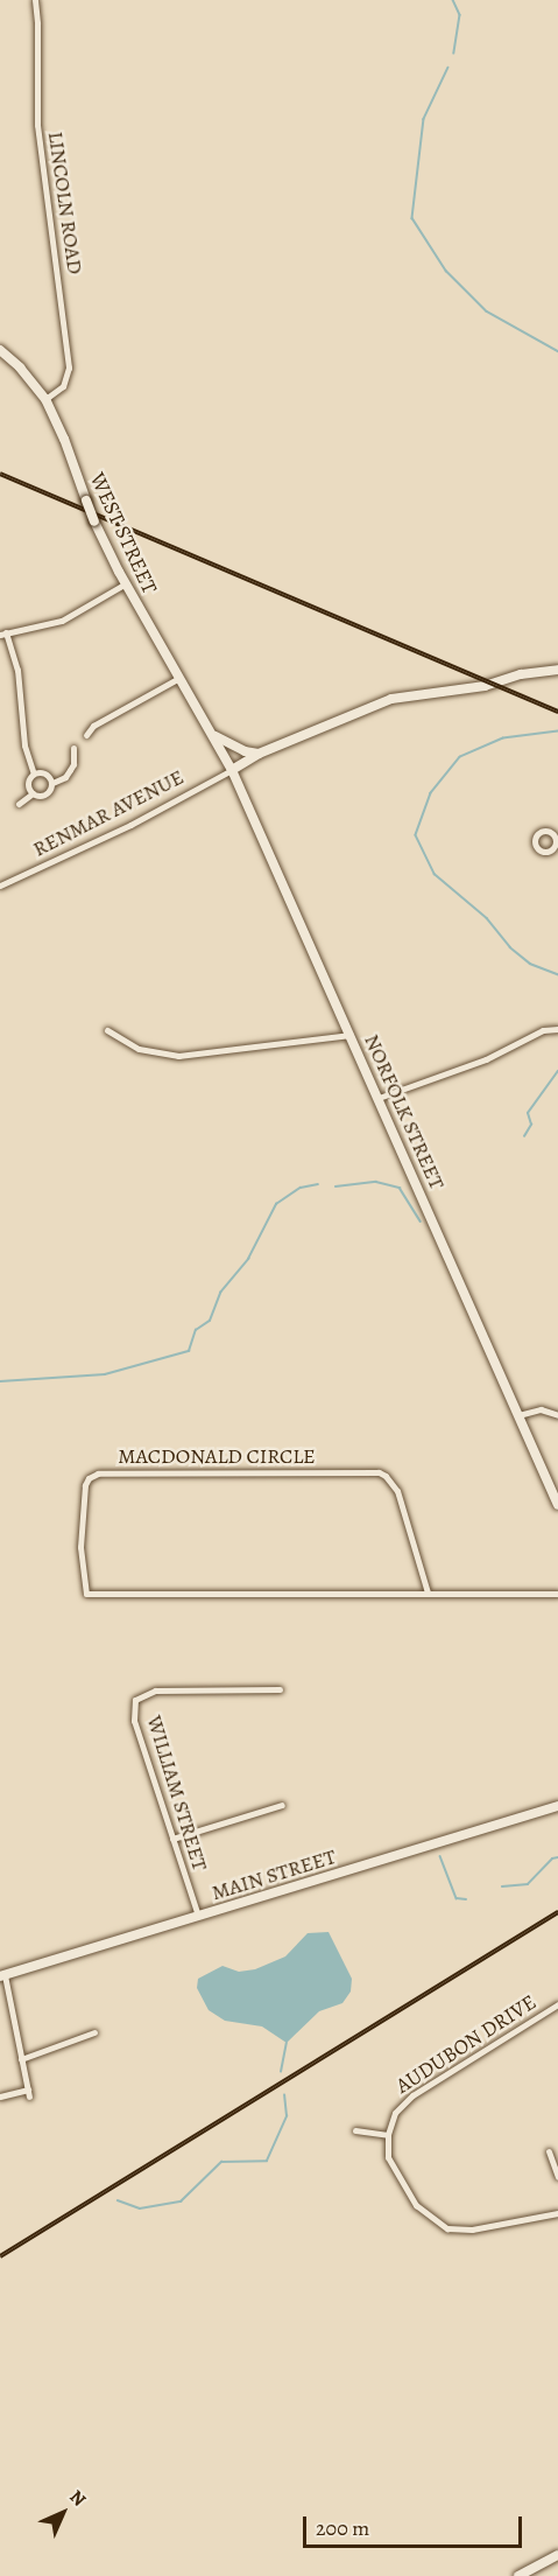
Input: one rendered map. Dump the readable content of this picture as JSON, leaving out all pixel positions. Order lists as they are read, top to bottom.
{
  "streets": {
    "main road": ["WEST STREET", "NORFOLK STREET", "MAIN STREET"],
    "street": [
      "LINCOLN ROAD",
      "RENMAR AVENUE",
      "MACDONALD CIRCLE",
      "WILLIAM STREET",
      "AUDUBON DRIVE"
    ]
  },
  "crossings": [
    ["LINCOLN ROAD", "WEST STREET"],
    ["WEST STREET", "NORFOLK STREET"],
    ["RENMAR AVENUE", "NORFOLK STREET"],
    ["WILLIAM STREET", "MAIN STREET"]
  ],
  "scale_bar": "200 m",
  "north": "top right"
}
